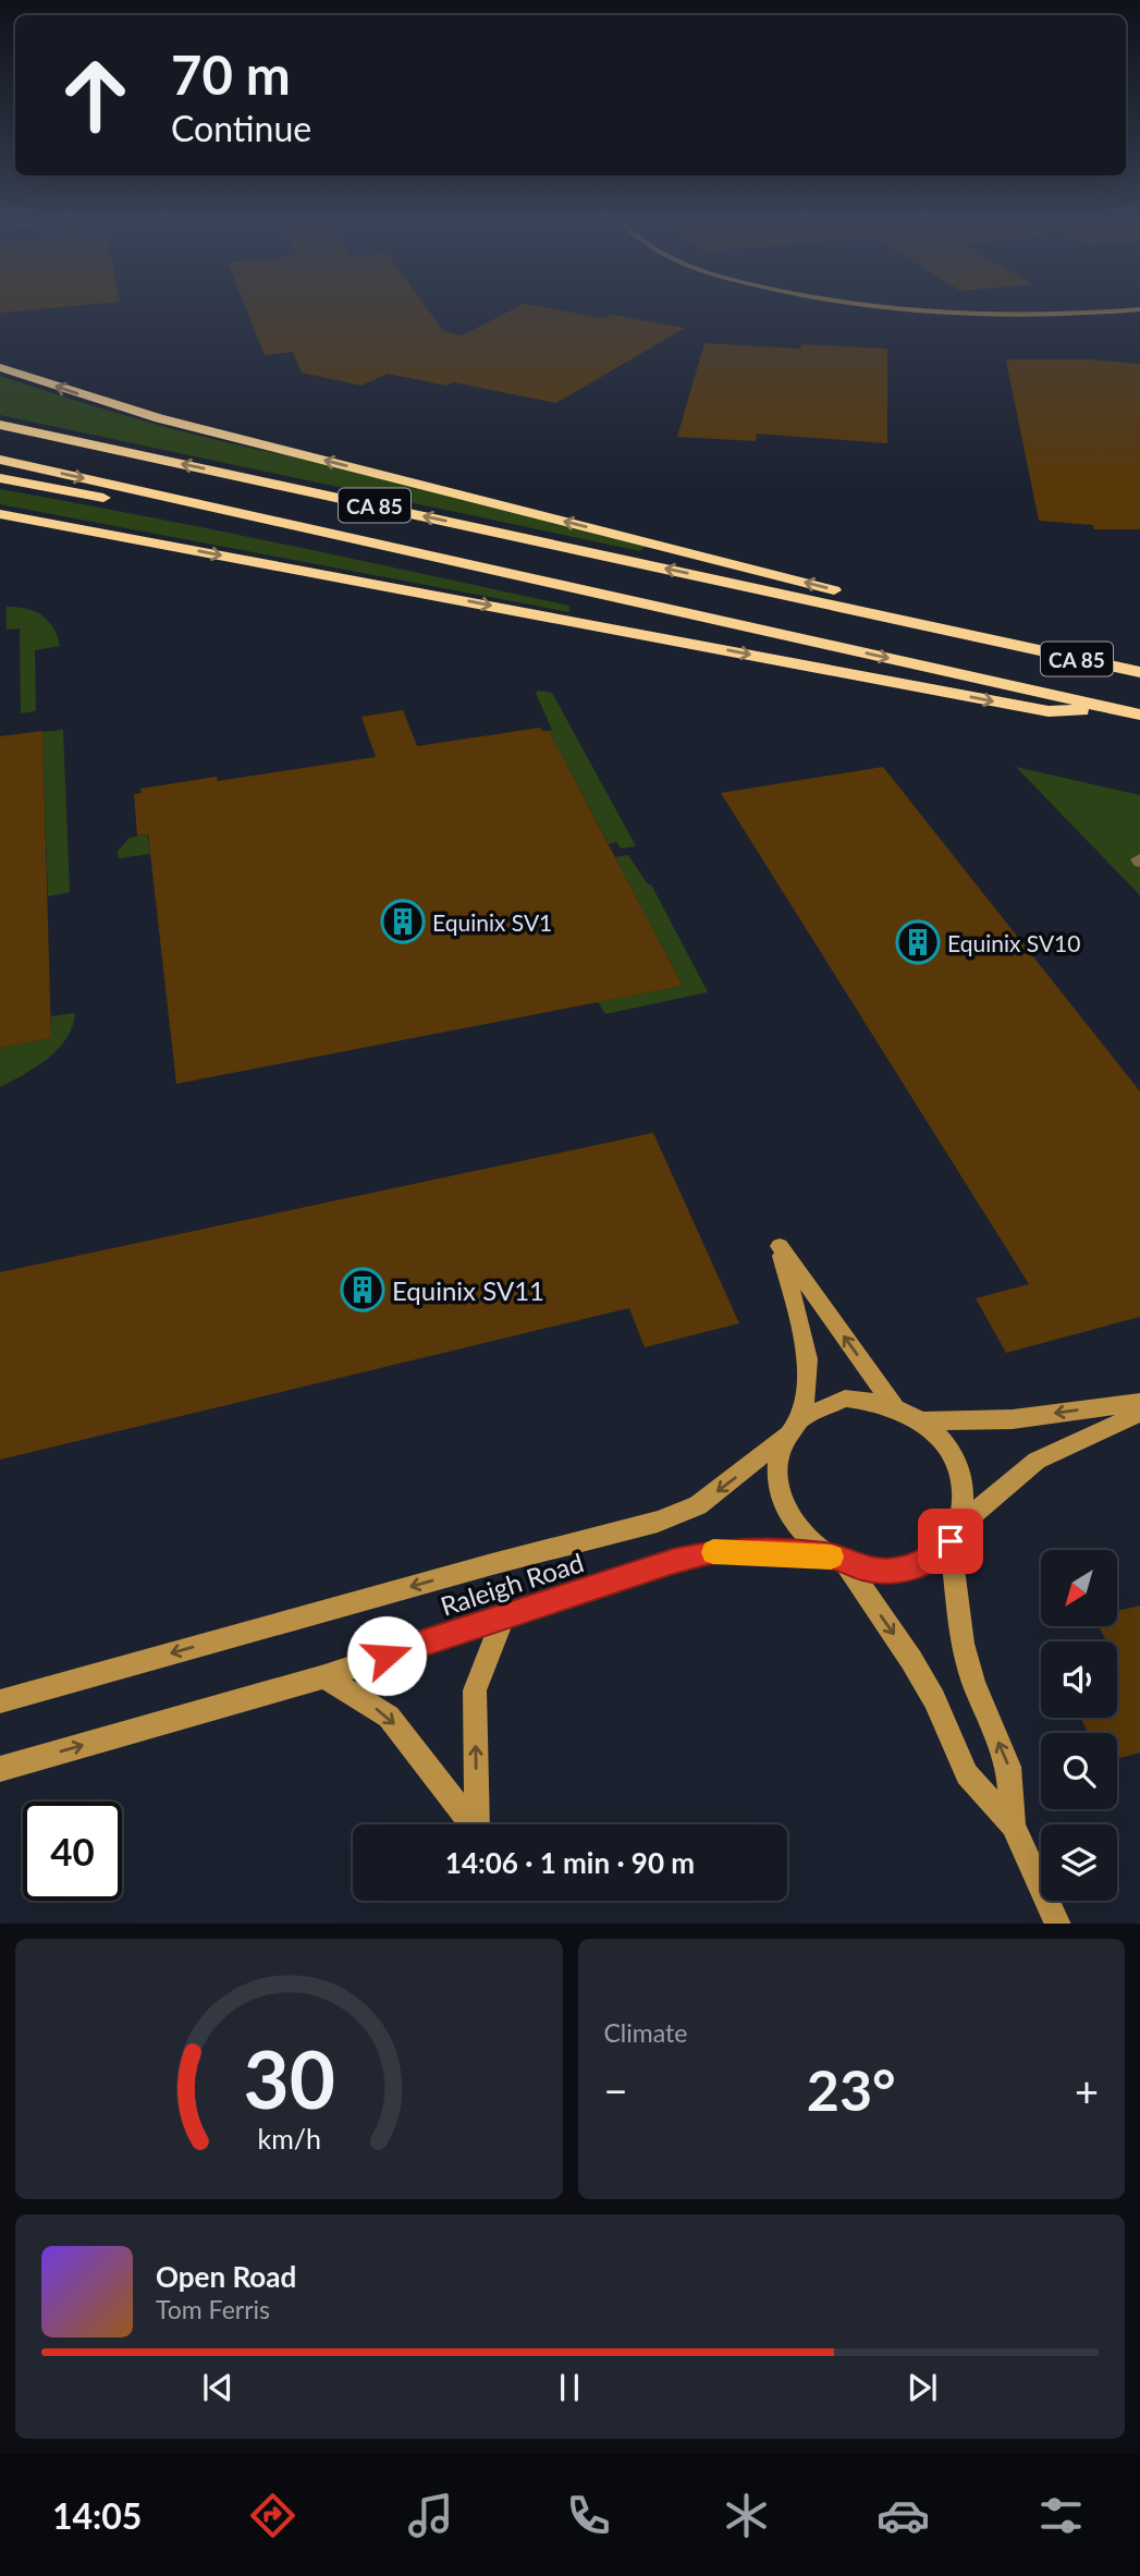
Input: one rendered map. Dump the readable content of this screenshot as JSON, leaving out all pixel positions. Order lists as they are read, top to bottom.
{
  "streets": {
    "highway": ["CA 85"],
    "street": ["Raleigh Road"]
  },
  "places": {
    "building": ["Equinix SV1", "Equinix SV10", "Equinix SV11"]
  },
  "north": "bottom left",
  "page": {
    "turn": ["70 m", "Continue"],
    "limit": "40",
    "trip": "14:06 · 1 min · 90 m",
    "tile": "Climate",
    "heat": ["−", "23°", "+"],
    "song": ["Open Road", "Tom Ferris"],
    "tabs": "14:05",
    "gauge": ["30", "km/h"]
  }
}
